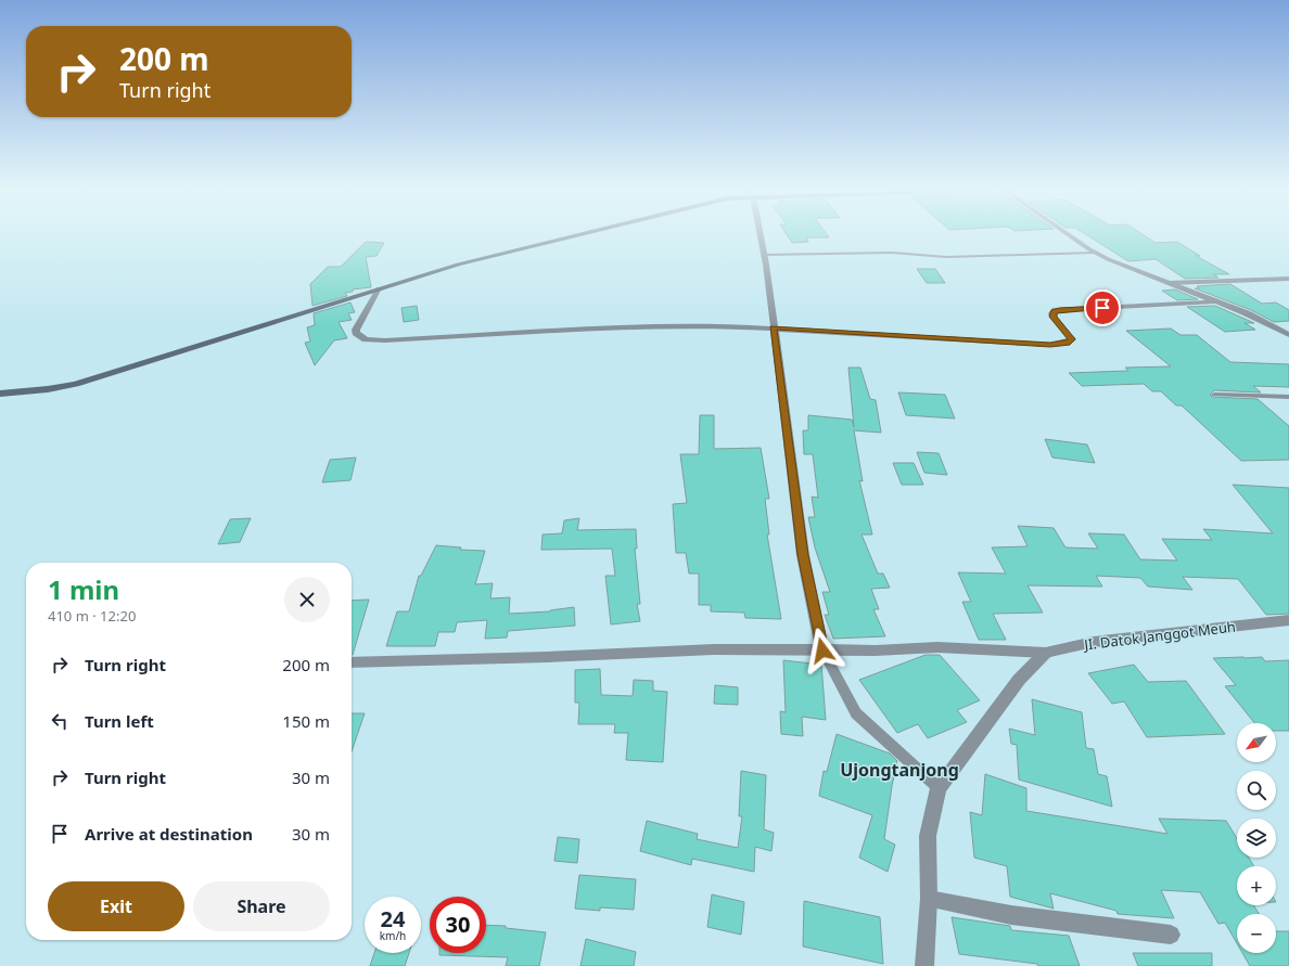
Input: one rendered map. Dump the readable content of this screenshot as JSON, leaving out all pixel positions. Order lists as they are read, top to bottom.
{
  "streets": {
    "street": ["JI. Datok Janggot Meuh"]
  },
  "districts": ["Ujongtanjong"],
  "north": "bottom left",
  "page": {
    "turn": ["200 m", "Turn right"],
    "heading": ["1 min", "410 m · 12:20"],
    "list": [
      {
        "name": "Turn right",
        "value": "200 m"
      },
      {
        "name": "Turn left",
        "value": "150 m"
      },
      {
        "name": "Turn right",
        "value": "30 m"
      },
      {
        "name": "Arrive at destination",
        "value": "30 m"
      }
    ],
    "map_buttons": ["+", "−"],
    "buttons": ["Exit", "Share"],
    "speed": "24 km/h",
    "limit": "30"
  }
}
